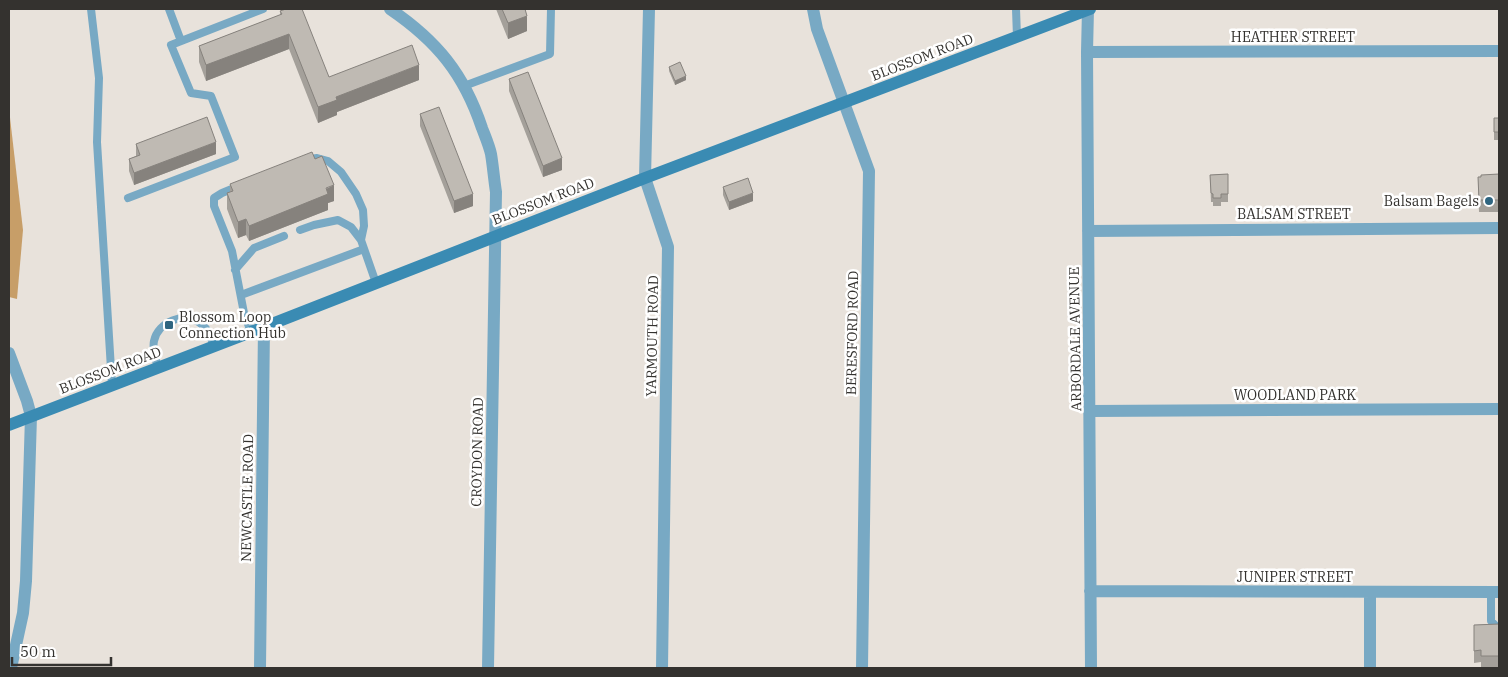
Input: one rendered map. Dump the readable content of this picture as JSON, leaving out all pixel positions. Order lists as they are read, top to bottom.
{
  "streets": {
    "street": [
      "HEATHER STREET",
      "BLOSSOM ROAD",
      "BALSAM STREET",
      "BERESFORD ROAD",
      "YARMOUTH ROAD",
      "ARBORDALE AVENUE",
      "WOODLAND PARK",
      "CROYDON ROAD",
      "NEWCASTLE ROAD",
      "JUNIPER STREET"
    ]
  },
  "crossings": [
    ["HEATHER STREET", "ARBORDALE AVENUE"],
    ["BLOSSOM ROAD", "BERESFORD ROAD"],
    ["BLOSSOM ROAD", "YARMOUTH ROAD"],
    ["BLOSSOM ROAD", "ARBORDALE AVENUE"],
    ["BLOSSOM ROAD", "CROYDON ROAD"],
    ["BLOSSOM ROAD", "NEWCASTLE ROAD"],
    ["BALSAM STREET", "ARBORDALE AVENUE"],
    ["ARBORDALE AVENUE", "WOODLAND PARK"],
    ["ARBORDALE AVENUE", "JUNIPER STREET"]
  ],
  "places": {
    "other": ["Balsam Bagels"],
    "transit": ["Blossom Loop Connection Hub"]
  },
  "scale_bar": "50 m"
}
